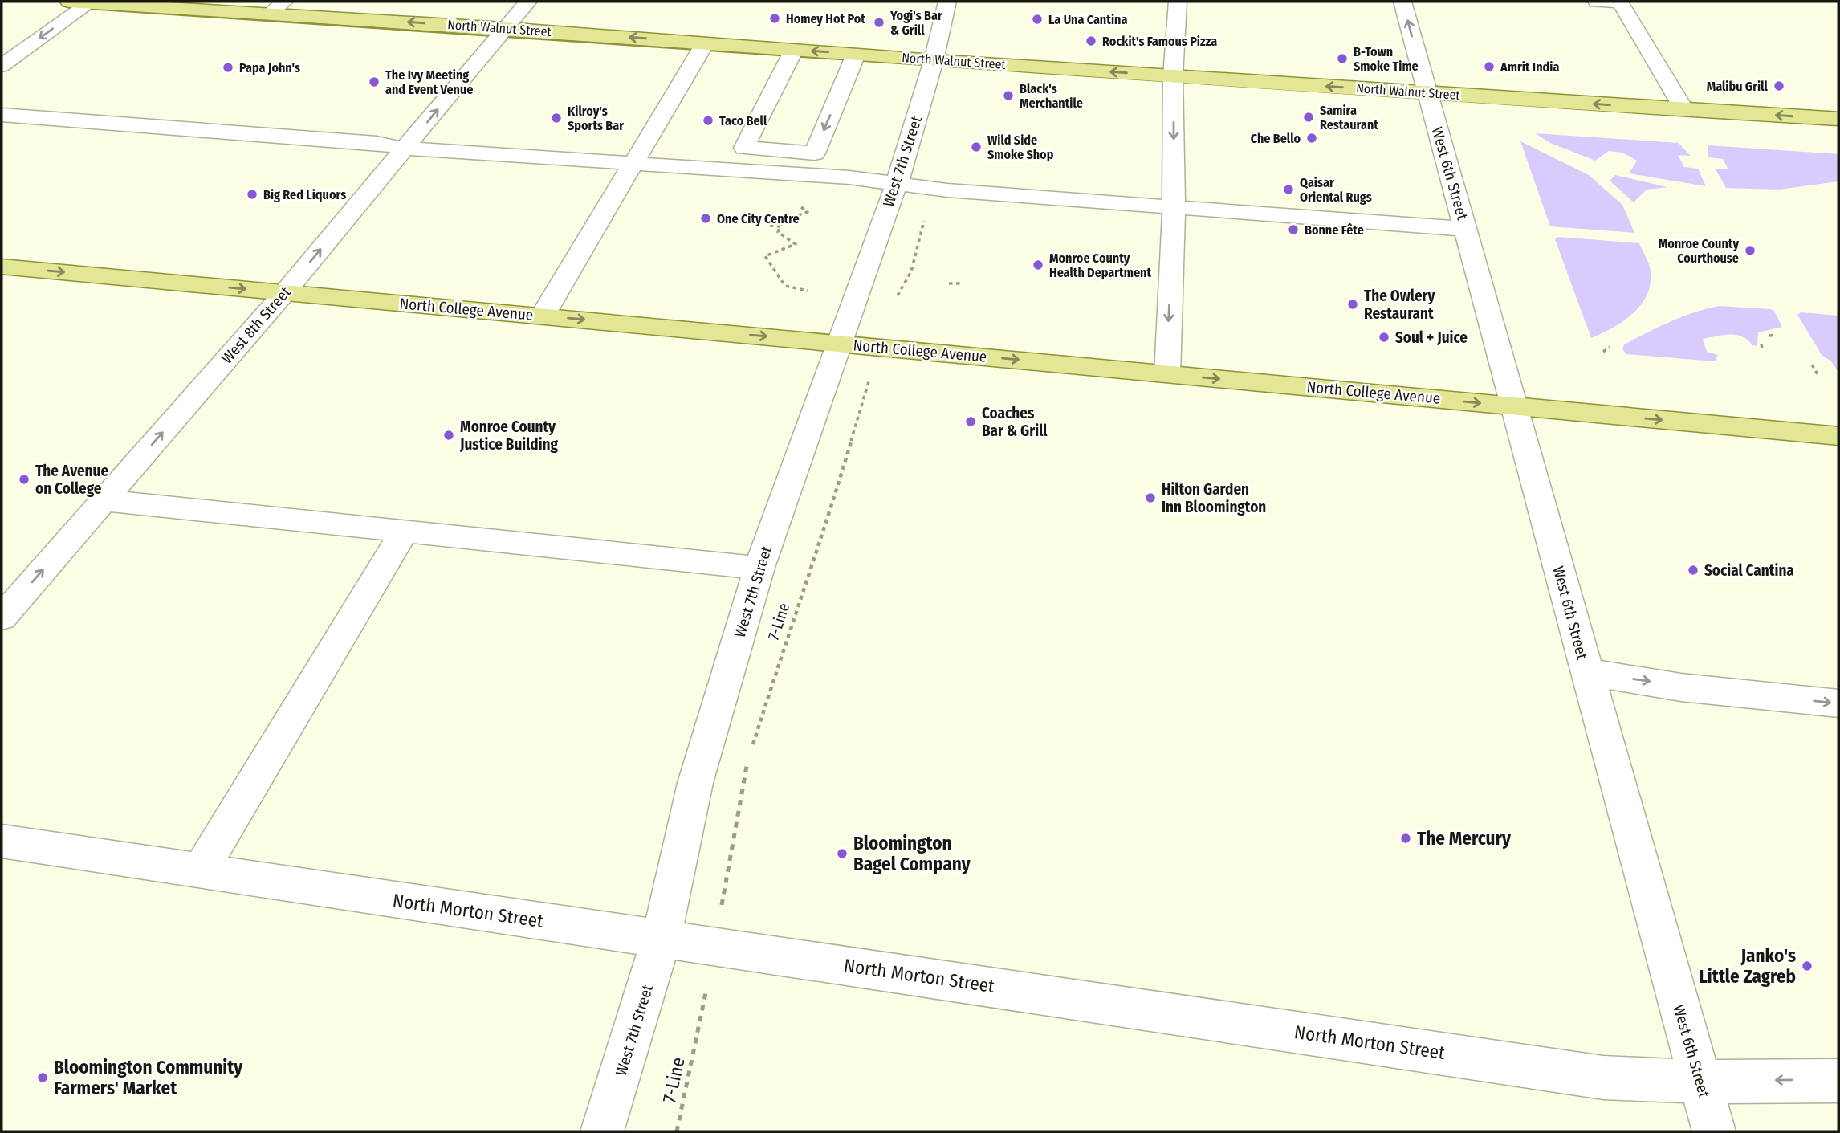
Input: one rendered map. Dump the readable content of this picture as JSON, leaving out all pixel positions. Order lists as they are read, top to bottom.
{
  "streets": {
    "main road": ["North Walnut Street", "North College Avenue"],
    "street": [
      "West 7th Street",
      "West 6th Street",
      "West 8th Street",
      "North Morton Street"
    ],
    "path": ["7-Line"]
  },
  "crossings": [
    ["North Walnut Street", "West 7th Street"],
    ["North Walnut Street", "West 6th Street"],
    ["North Walnut Street", "West 8th Street"],
    ["West 7th Street", "North College Avenue"],
    ["West 7th Street", "North Morton Street"],
    ["West 6th Street", "North College Avenue"],
    ["West 6th Street", "North Morton Street"],
    ["North College Avenue", "West 8th Street"]
  ],
  "one_way": ["North Walnut Street", "North College Avenue"],
  "places": [
    "Homey Hot Pot",
    "La Una Cantina",
    "Yogi's Bar & Grill",
    "Rockit's Famous Pizza",
    "B-Town Smoke Time",
    "Amrit India",
    "Papa John's",
    "The Ivy Meeting and Event Venue",
    "Malibu Grill",
    "Black's Merchantile",
    "Samira Restaurant",
    "Kilroy's Sports Bar",
    "Taco Bell",
    "Che Bello",
    "Wild Side Smoke Shop",
    "Qaisar Oriental Rugs",
    "Big Red Liquors",
    "One City Centre",
    "Bonne Fête",
    "Monroe County Courthouse",
    "Monroe County Health Department",
    "The Owlery Restaurant",
    "Soul + Juice",
    "Coaches Bar & Grill",
    "Monroe County Justice Building",
    "The Avenue on College",
    "Hilton Garden Inn Bloomington",
    "Social Cantina",
    "The Mercury",
    "Bloomington Bagel Company",
    "Janko's Little Zagreb",
    "Bloomington Community Farmers' Market"
  ]
}
